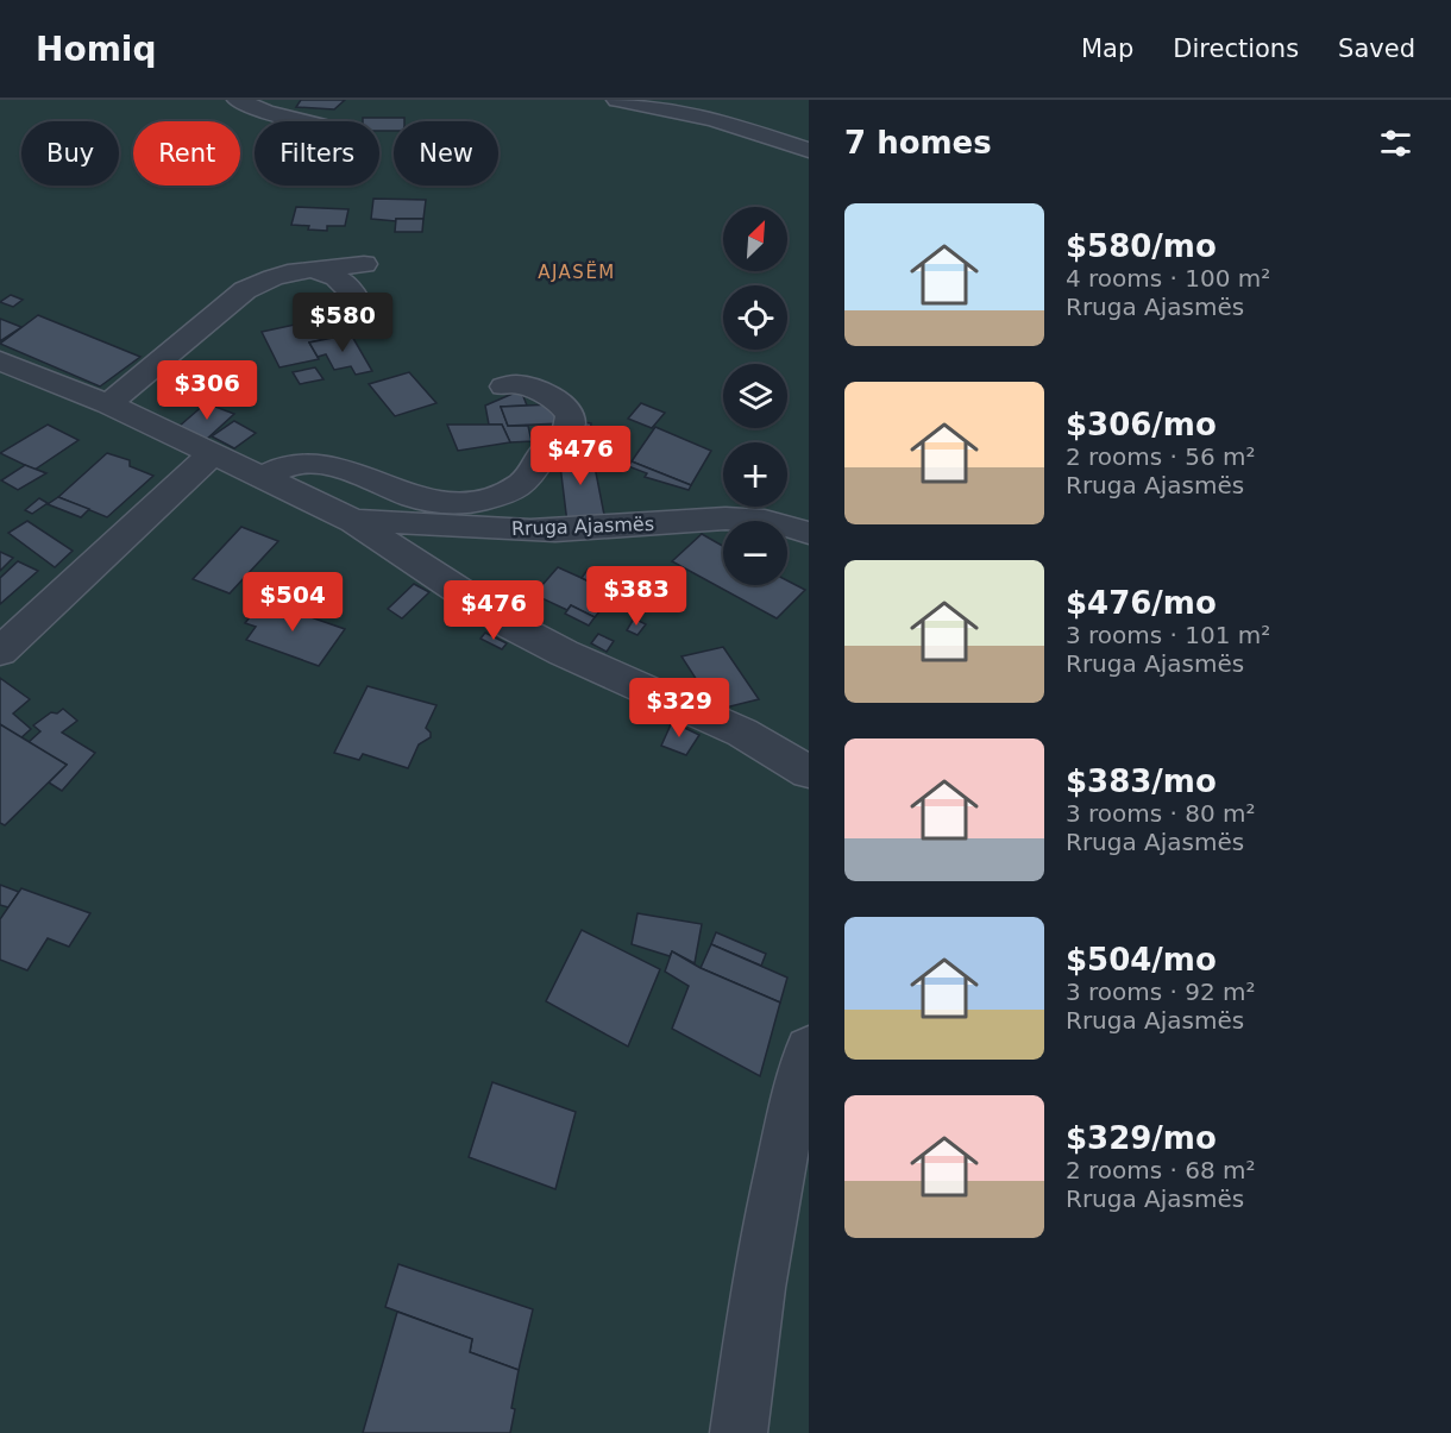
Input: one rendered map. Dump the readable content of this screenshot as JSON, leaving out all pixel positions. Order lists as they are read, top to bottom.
{
  "streets": {
    "street": ["Rruga Ajasmës"]
  },
  "districts": ["AJASËM"],
  "north": "top right",
  "page": {
    "header": "Homiq",
    "nav": ["Map", "Directions", "Saved"],
    "heading": "7 homes",
    "chip": [
      "Buy",
      "Rent",
      "Filters",
      "New"
    ],
    "list": [
      {
        "name": "$580/mo",
        "note": "4 rooms · 100 m² · Rruga Ajasmës"
      },
      {
        "name": "$306/mo",
        "note": "2 rooms · 56 m² · Rruga Ajasmës"
      },
      {
        "name": "$476/mo",
        "note": "3 rooms · 101 m² · Rruga Ajasmës"
      },
      {
        "name": "$383/mo",
        "note": "3 rooms · 80 m² · Rruga Ajasmës"
      },
      {
        "name": "$504/mo",
        "note": "3 rooms · 92 m² · Rruga Ajasmës"
      },
      {
        "name": "$329/mo",
        "note": "2 rooms · 68 m² · Rruga Ajasmës"
      }
    ],
    "map_buttons": ["+", "−"],
    "price": [
      "$580",
      "$306",
      "$476",
      "$383",
      "$504",
      "$476",
      "$329"
    ]
  }
}
